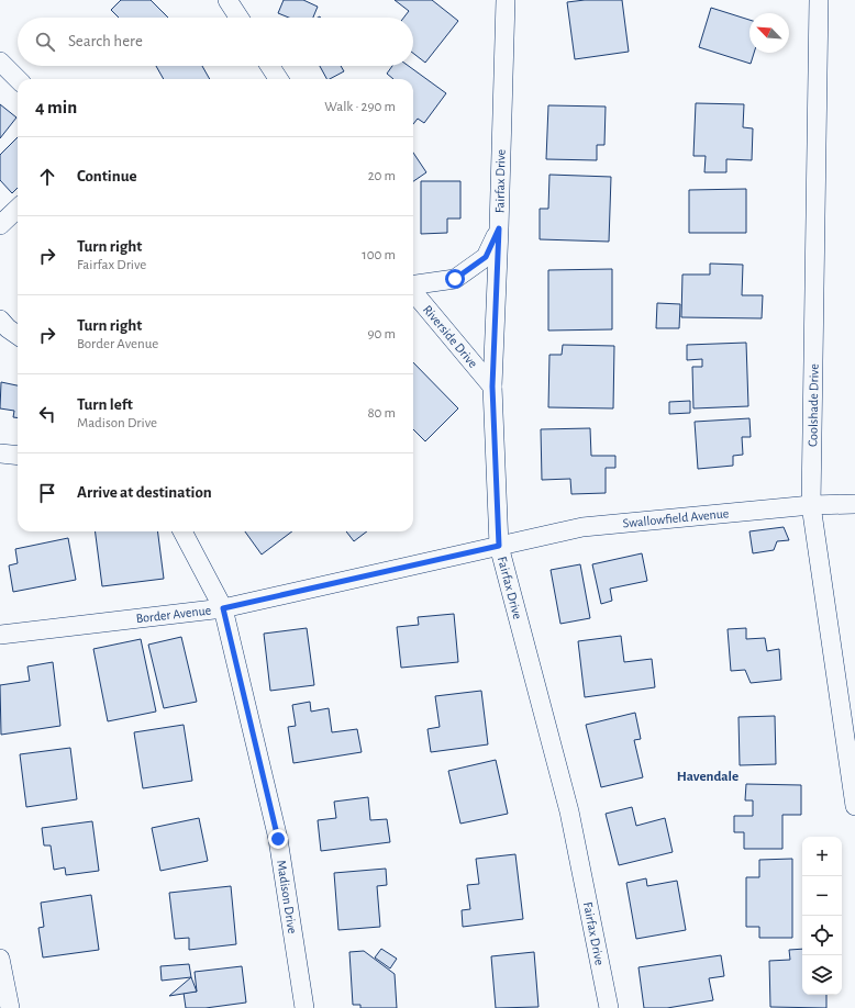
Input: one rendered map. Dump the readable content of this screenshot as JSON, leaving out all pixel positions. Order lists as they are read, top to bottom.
{
  "streets": {
    "street": [
      "Fairfax Drive",
      "Riverside Drive",
      "Coolshade Drive",
      "Swallowfield Avenue",
      "Border Avenue",
      "Madison Drive"
    ]
  },
  "crossings": [
    ["Fairfax Drive", "Riverside Drive"],
    ["Fairfax Drive", "Swallowfield Avenue"],
    ["Fairfax Drive", "Border Avenue"],
    ["Coolshade Drive", "Swallowfield Avenue"],
    ["Swallowfield Avenue", "Border Avenue"],
    ["Border Avenue", "Madison Drive"]
  ],
  "districts": ["Havendale"],
  "north": "top left",
  "page": {
    "search": "Search here",
    "heading": ["4 min", "Walk · 290 m"],
    "list": [
      ["Continue", "20 m"],
      ["Turn right", "Fairfax Drive", "100 m"],
      ["Turn right", "Border Avenue", "90 m"],
      ["Turn left", "Madison Drive", "80 m"],
      "Arrive at destination"
    ],
    "map_buttons": ["+", "−"]
  }
}
